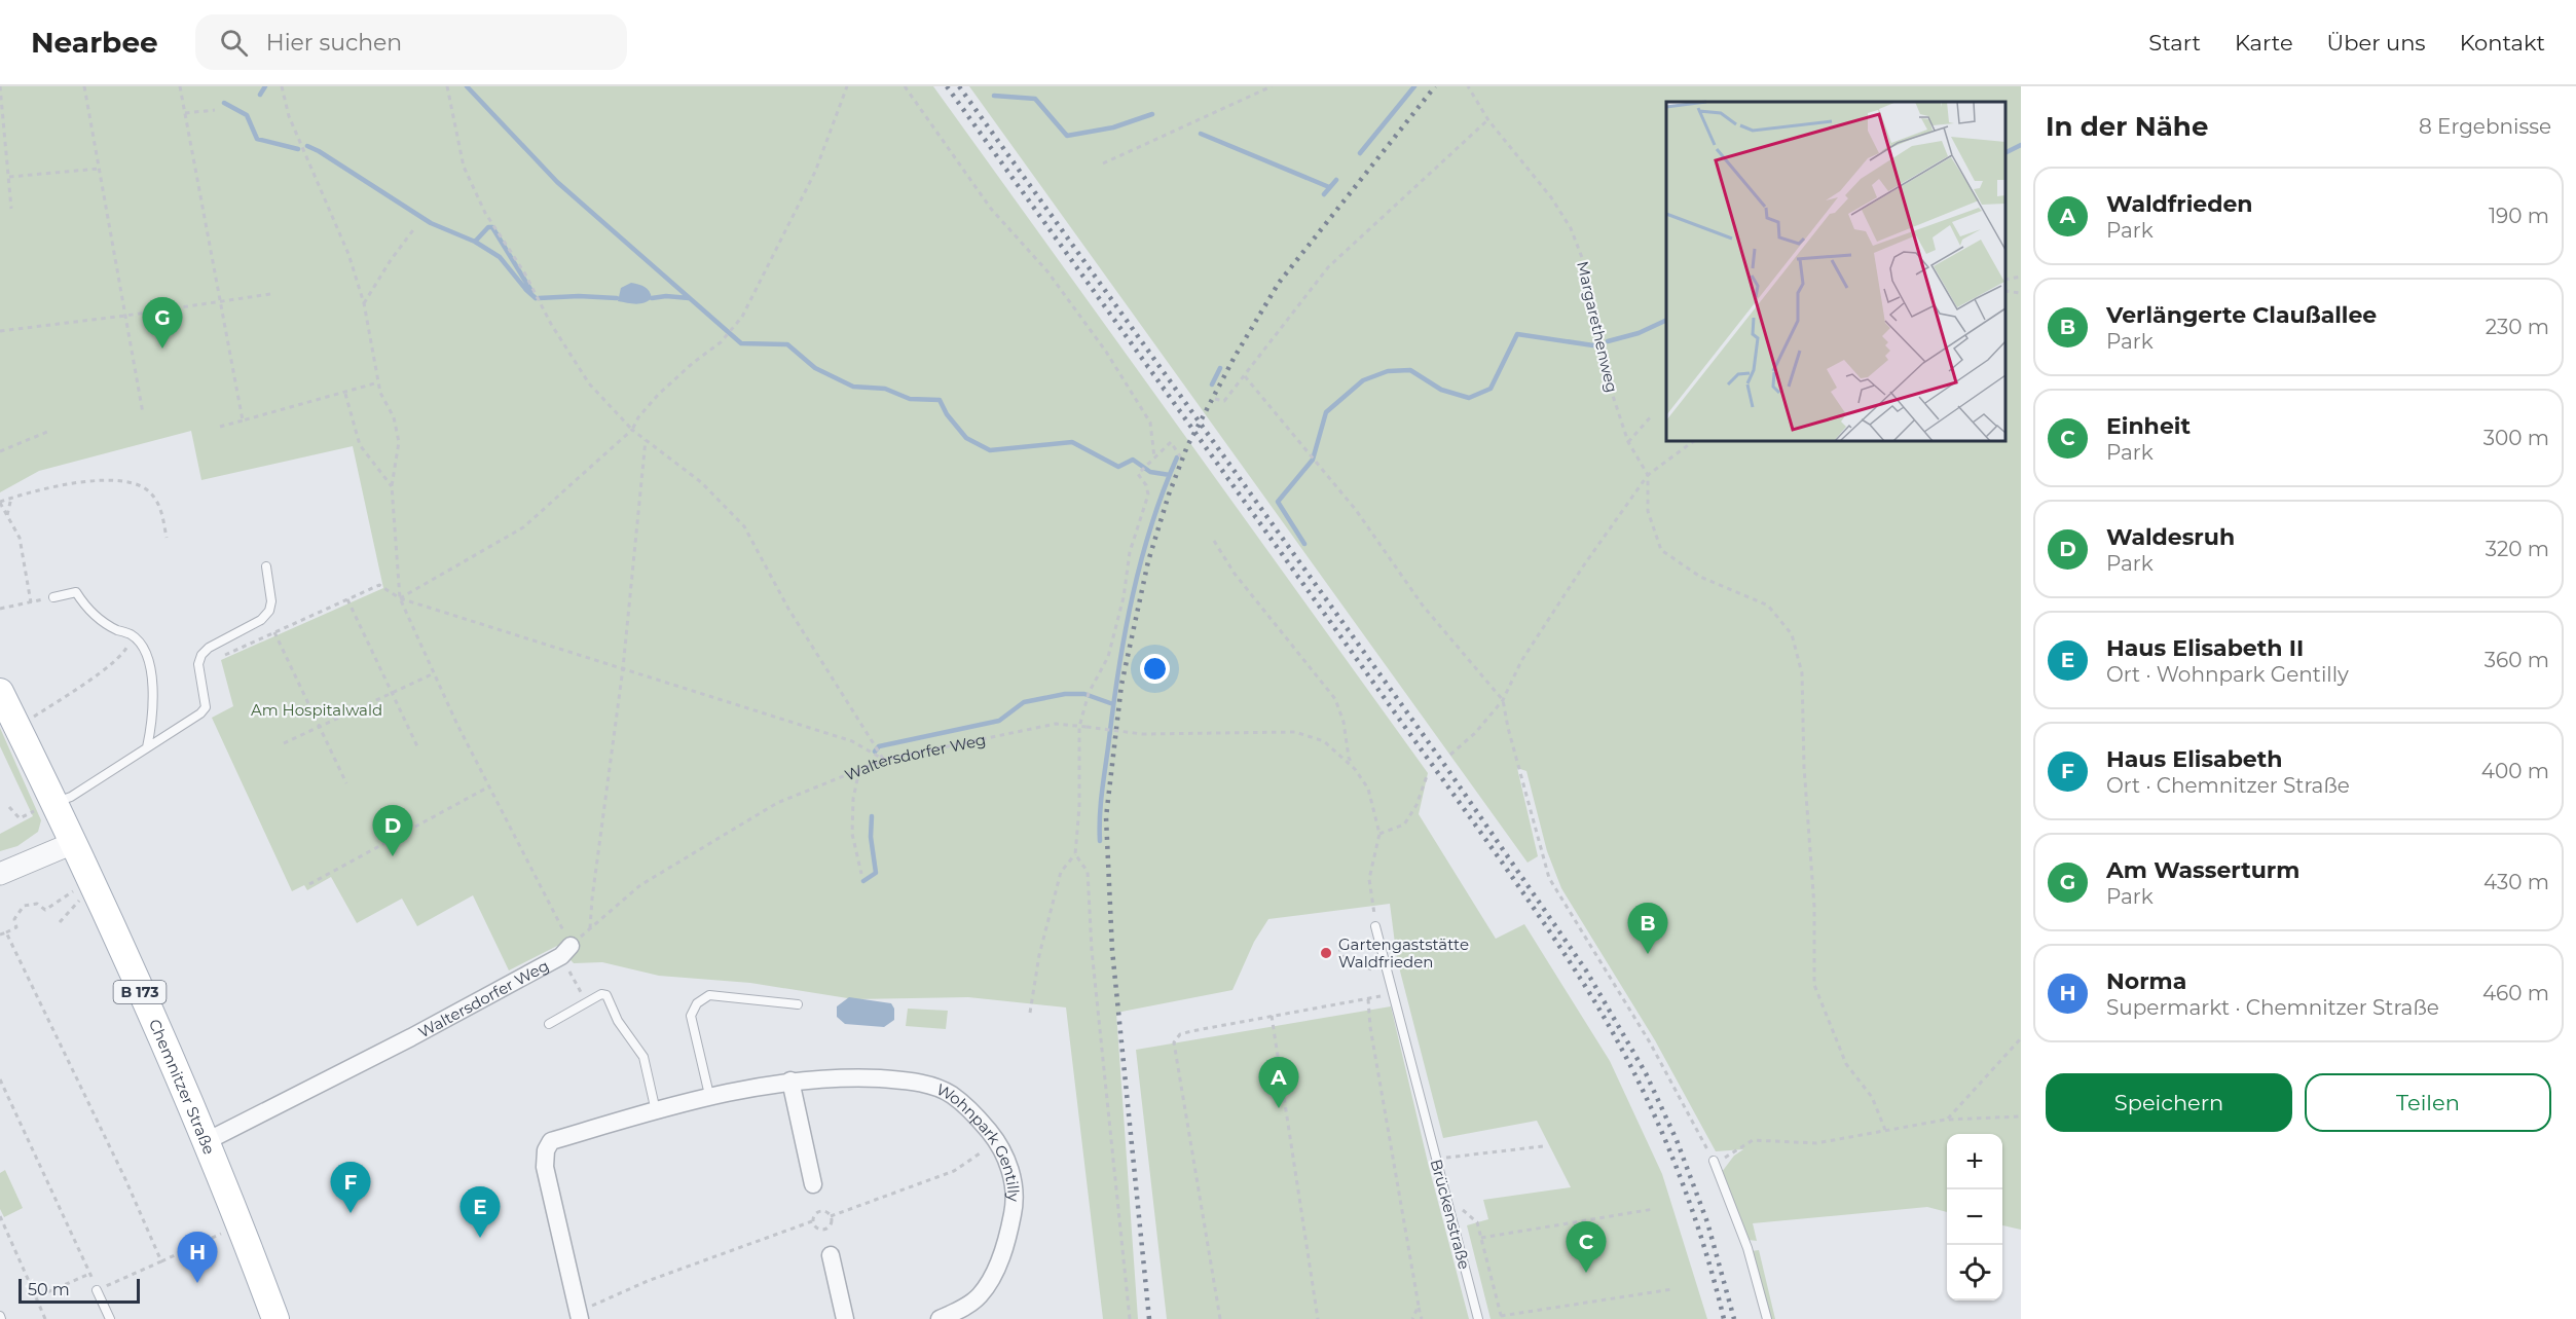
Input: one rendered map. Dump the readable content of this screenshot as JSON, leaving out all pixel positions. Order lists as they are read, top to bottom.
{
  "streets": {
    "main road": ["B 173", "Chemnitzer Straße"],
    "street": ["Waltersdorfer Weg", "Wohnpark Gentilly"],
    "lane": ["Brückenstraße"],
    "path": ["Margarethenweg"]
  },
  "crossings": [
    ["Waltersdorfer Weg", "Chemnitzer Straße"]
  ],
  "parks": ["Am Hospitalwald"],
  "places": ["Gartengaststätte Waldfrieden"],
  "scale_bar": "50 m",
  "page": {
    "header": "Nearbee",
    "search": "Hier suchen",
    "nav": [
      "Start",
      "Karte",
      "Über uns",
      "Kontakt"
    ],
    "heading": ["In der Nähe", "8 Ergebnisse"],
    "list": [
      {
        "mark": "A",
        "name": "Waldfrieden",
        "note": "Park",
        "value": "190 m"
      },
      {
        "mark": "B",
        "name": "Verlängerte Claußallee",
        "note": "Park",
        "value": "230 m"
      },
      {
        "mark": "C",
        "name": "Einheit",
        "note": "Park",
        "value": "300 m"
      },
      {
        "mark": "D",
        "name": "Waldesruh",
        "note": "Park",
        "value": "320 m"
      },
      {
        "mark": "E",
        "name": "Haus Elisabeth II",
        "note": "Ort · Wohnpark Gentilly",
        "value": "360 m"
      },
      {
        "mark": "F",
        "name": "Haus Elisabeth",
        "note": "Ort · Chemnitzer Straße",
        "value": "400 m"
      },
      {
        "mark": "G",
        "name": "Am Wasserturm",
        "note": "Park",
        "value": "430 m"
      },
      {
        "mark": "H",
        "name": "Norma",
        "note": "Supermarkt · Chemnitzer Straße",
        "value": "460 m"
      }
    ],
    "pins": [
      "G",
      "D",
      "B",
      "A",
      "F",
      "E",
      "C",
      "H"
    ],
    "buttons": ["Speichern", "Teilen"],
    "map_buttons": ["+", "−"],
    "scale": "50 m"
  }
}
